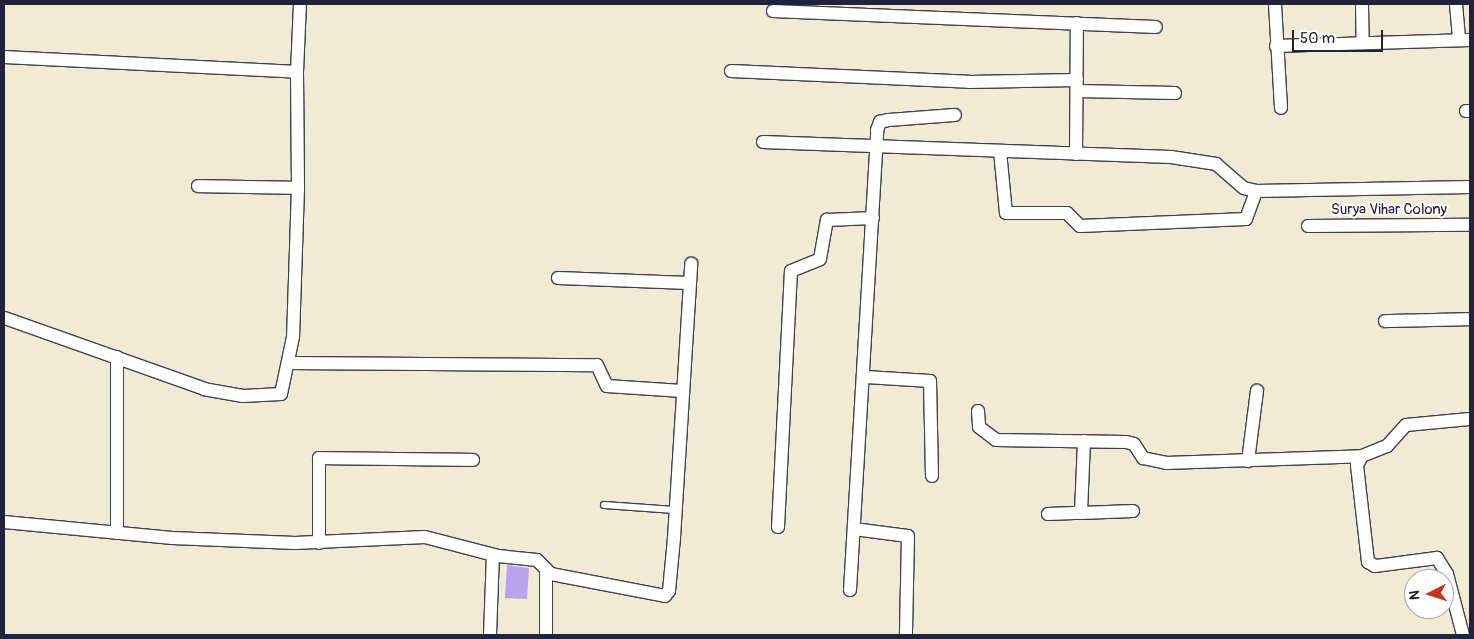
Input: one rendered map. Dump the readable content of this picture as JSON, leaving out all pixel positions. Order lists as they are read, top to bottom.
{
  "streets": {
    "street": ["Surya Vihar Colony"]
  },
  "scale_bar": "50 m",
  "north": "left"
}
